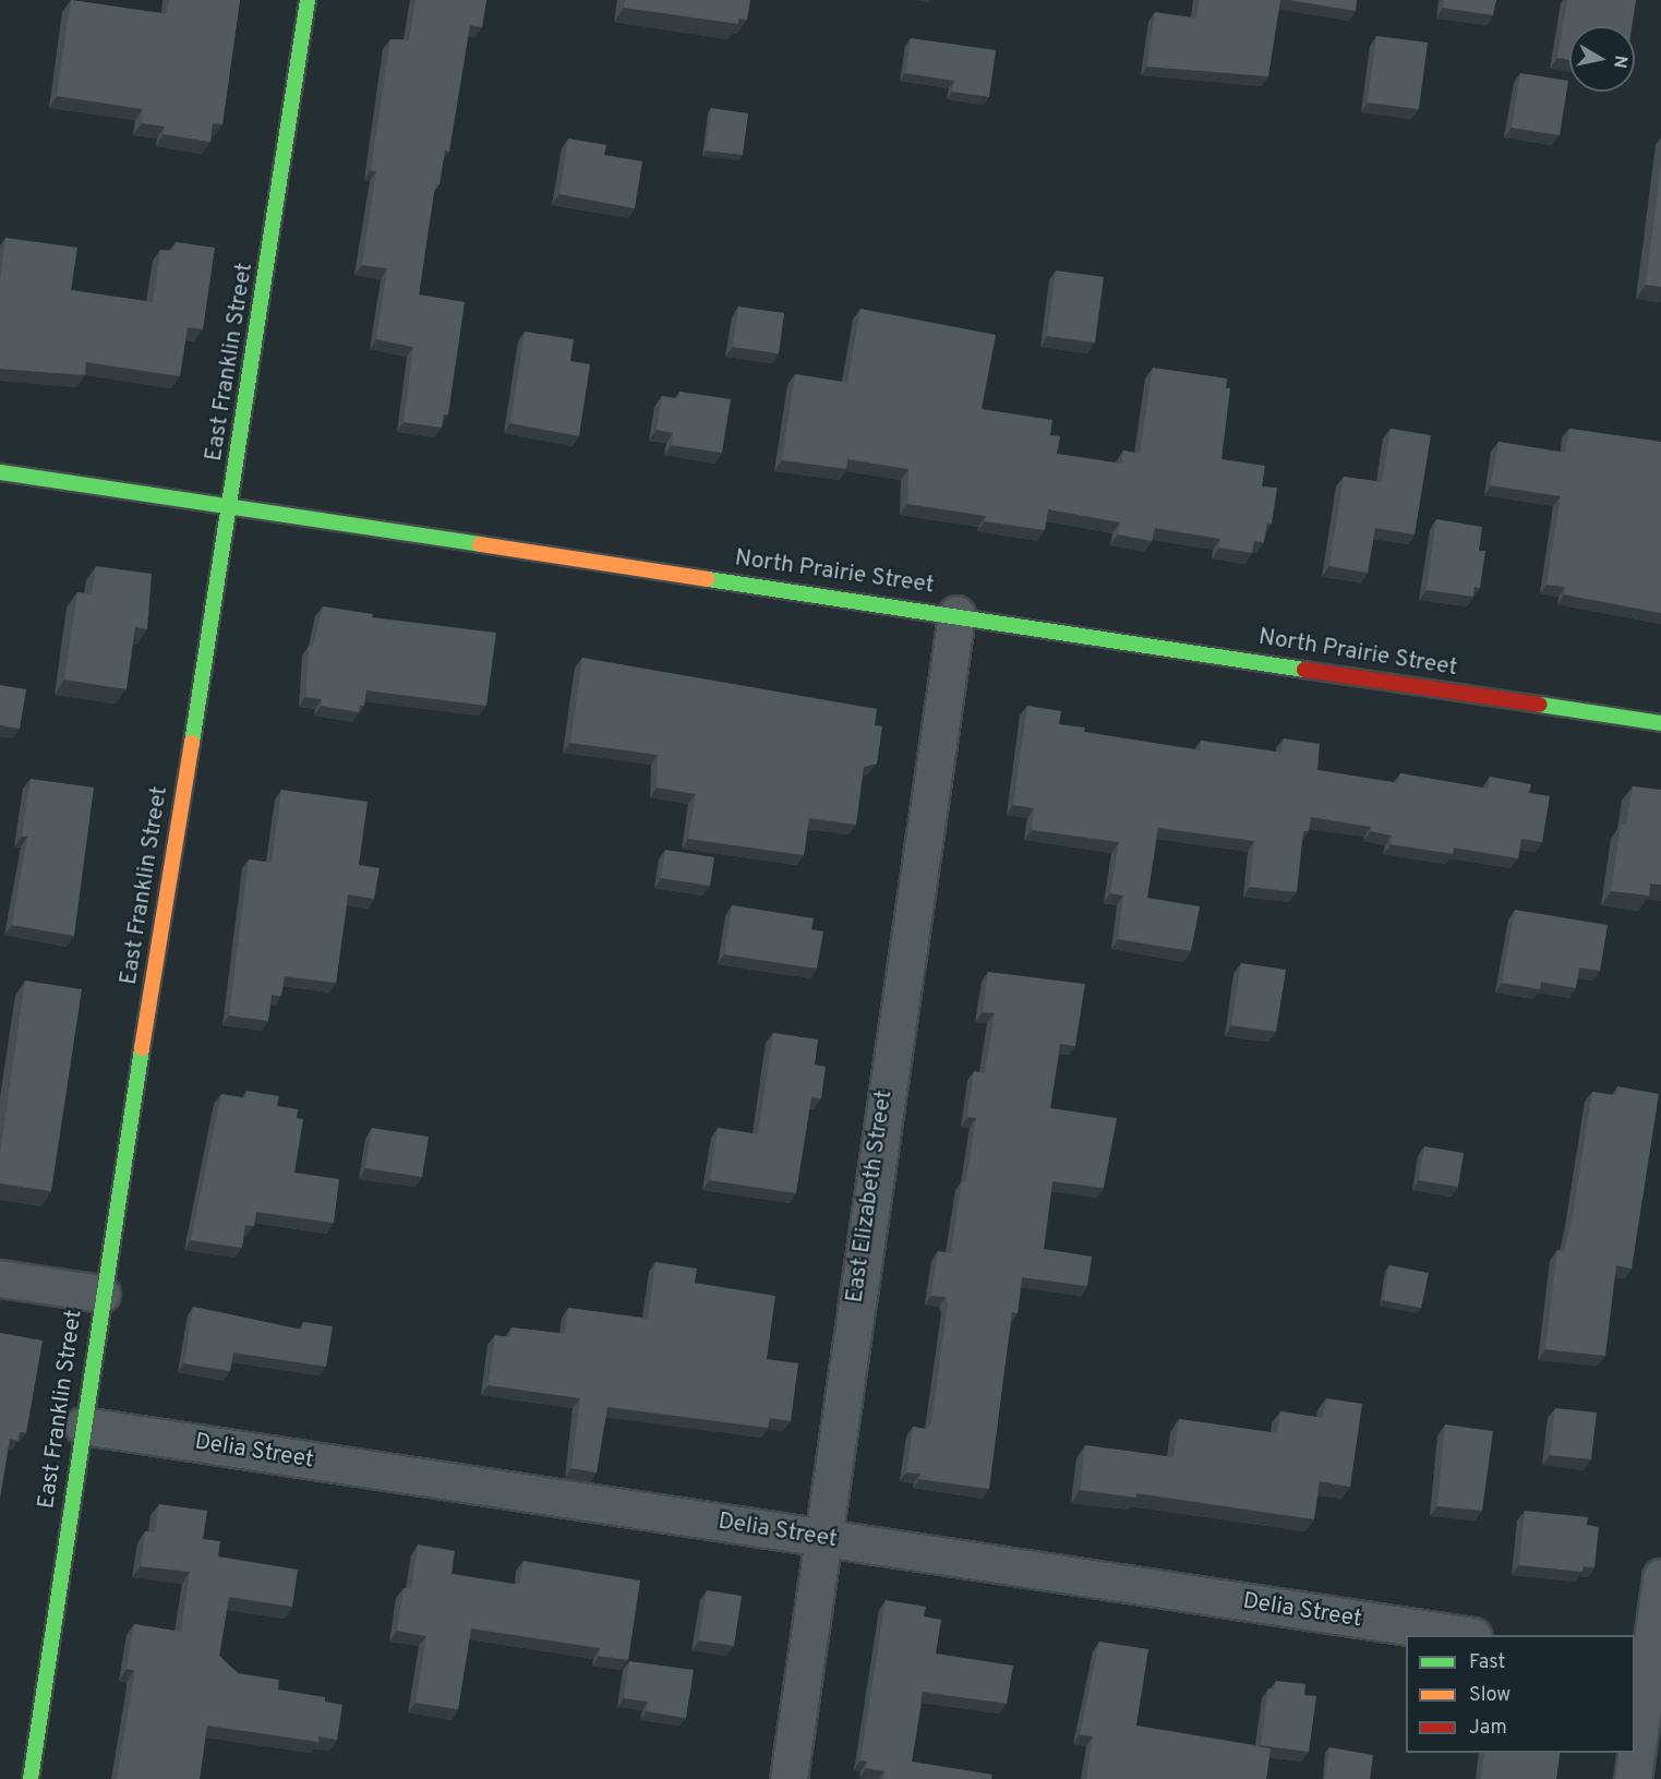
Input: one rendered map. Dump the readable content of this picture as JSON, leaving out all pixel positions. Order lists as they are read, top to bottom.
{
  "streets": {
    "street": [
      "East Franklin Street",
      "North Prairie Street",
      "East Elizabeth Street",
      "Delia Street"
    ]
  },
  "crossings": [
    ["East Franklin Street", "North Prairie Street"],
    ["East Franklin Street", "Delia Street"],
    ["North Prairie Street", "East Elizabeth Street"],
    ["East Elizabeth Street", "Delia Street"]
  ],
  "legend": ["Fast", "Slow", "Jam"],
  "north": "right"
}
